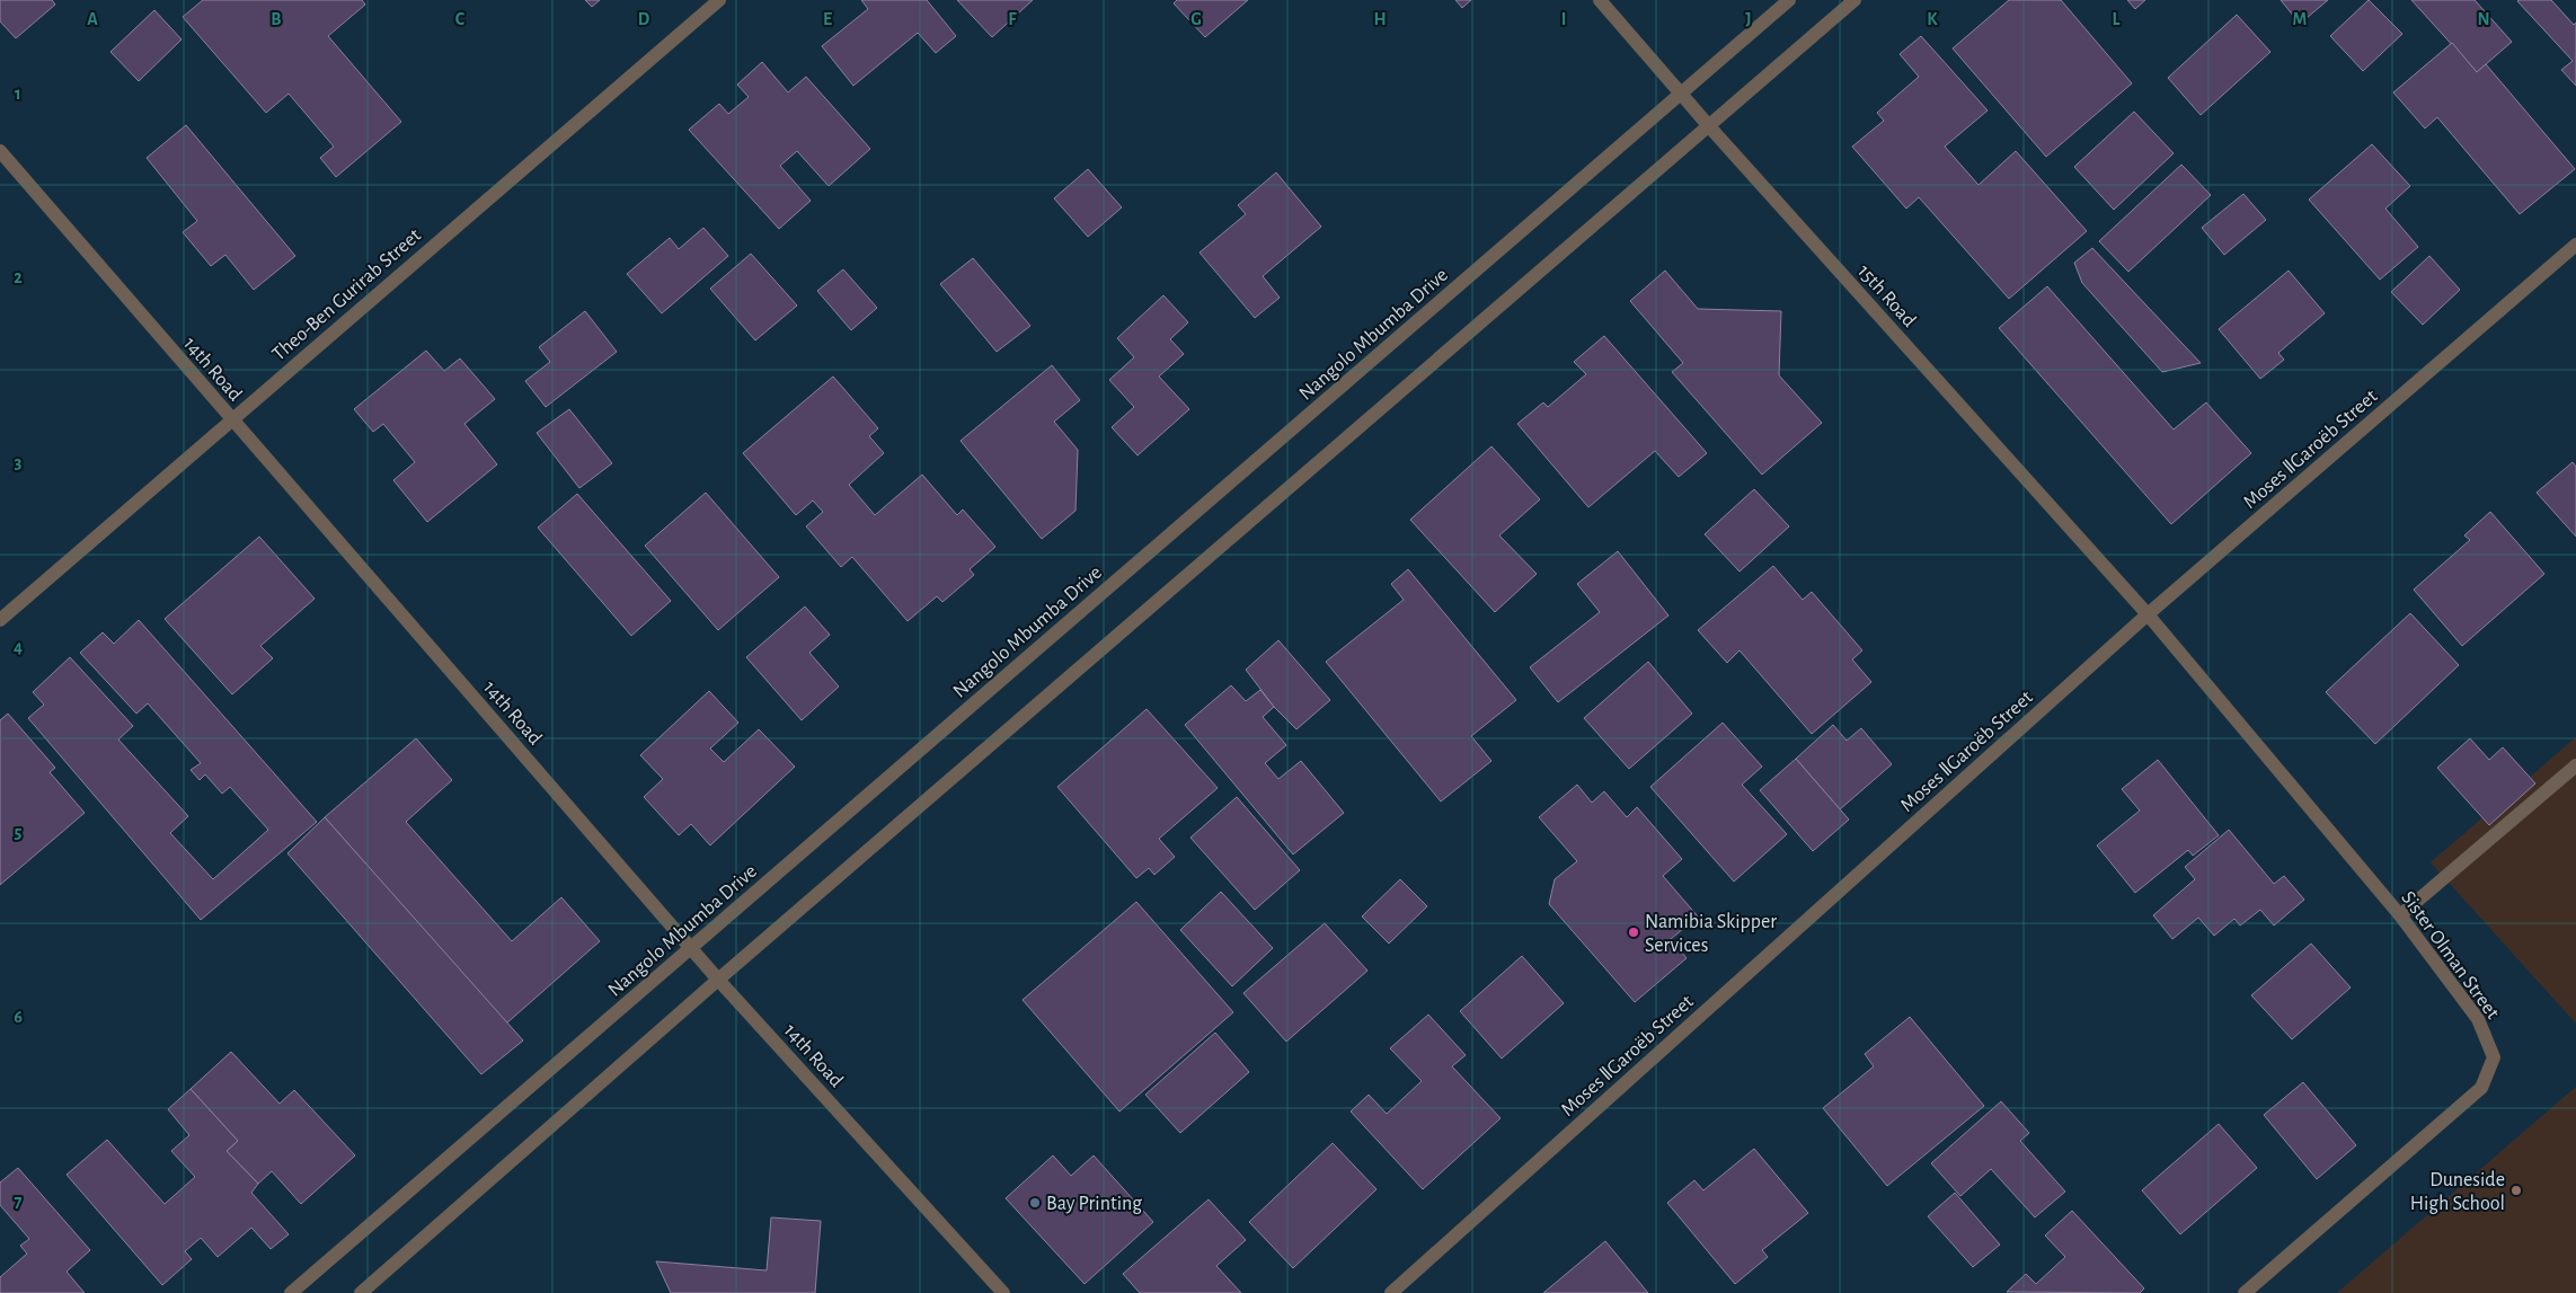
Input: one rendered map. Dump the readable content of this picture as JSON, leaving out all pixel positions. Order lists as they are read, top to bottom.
{
  "streets": {
    "street": [
      "Theo-Ben Gurirab Street",
      "15th Road",
      "Nangolo Mbumba Drive",
      "14th Road",
      "Moses ǁGaroëb Street",
      "Sister Olman Street"
    ]
  },
  "crossings": [
    ["Theo-Ben Gurirab Street", "14th Road"],
    ["15th Road", "Nangolo Mbumba Drive"],
    ["15th Road", "Moses ǁGaroëb Street"],
    ["15th Road", "Sister Olman Street"],
    ["Nangolo Mbumba Drive", "14th Road"],
    ["Moses ǁGaroëb Street", "Sister Olman Street"]
  ],
  "places": ["Namibia Skipper Services", "Duneside High School", "Bay Printing"],
  "grid": {
    "columns": [
      "A",
      "B",
      "C",
      "D",
      "E",
      "F",
      "G",
      "H",
      "I",
      "J",
      "K",
      "L",
      "M",
      "N"
    ],
    "rows": [
      "1",
      "2",
      "3",
      "4",
      "5",
      "6",
      "7"
    ]
  }
}
